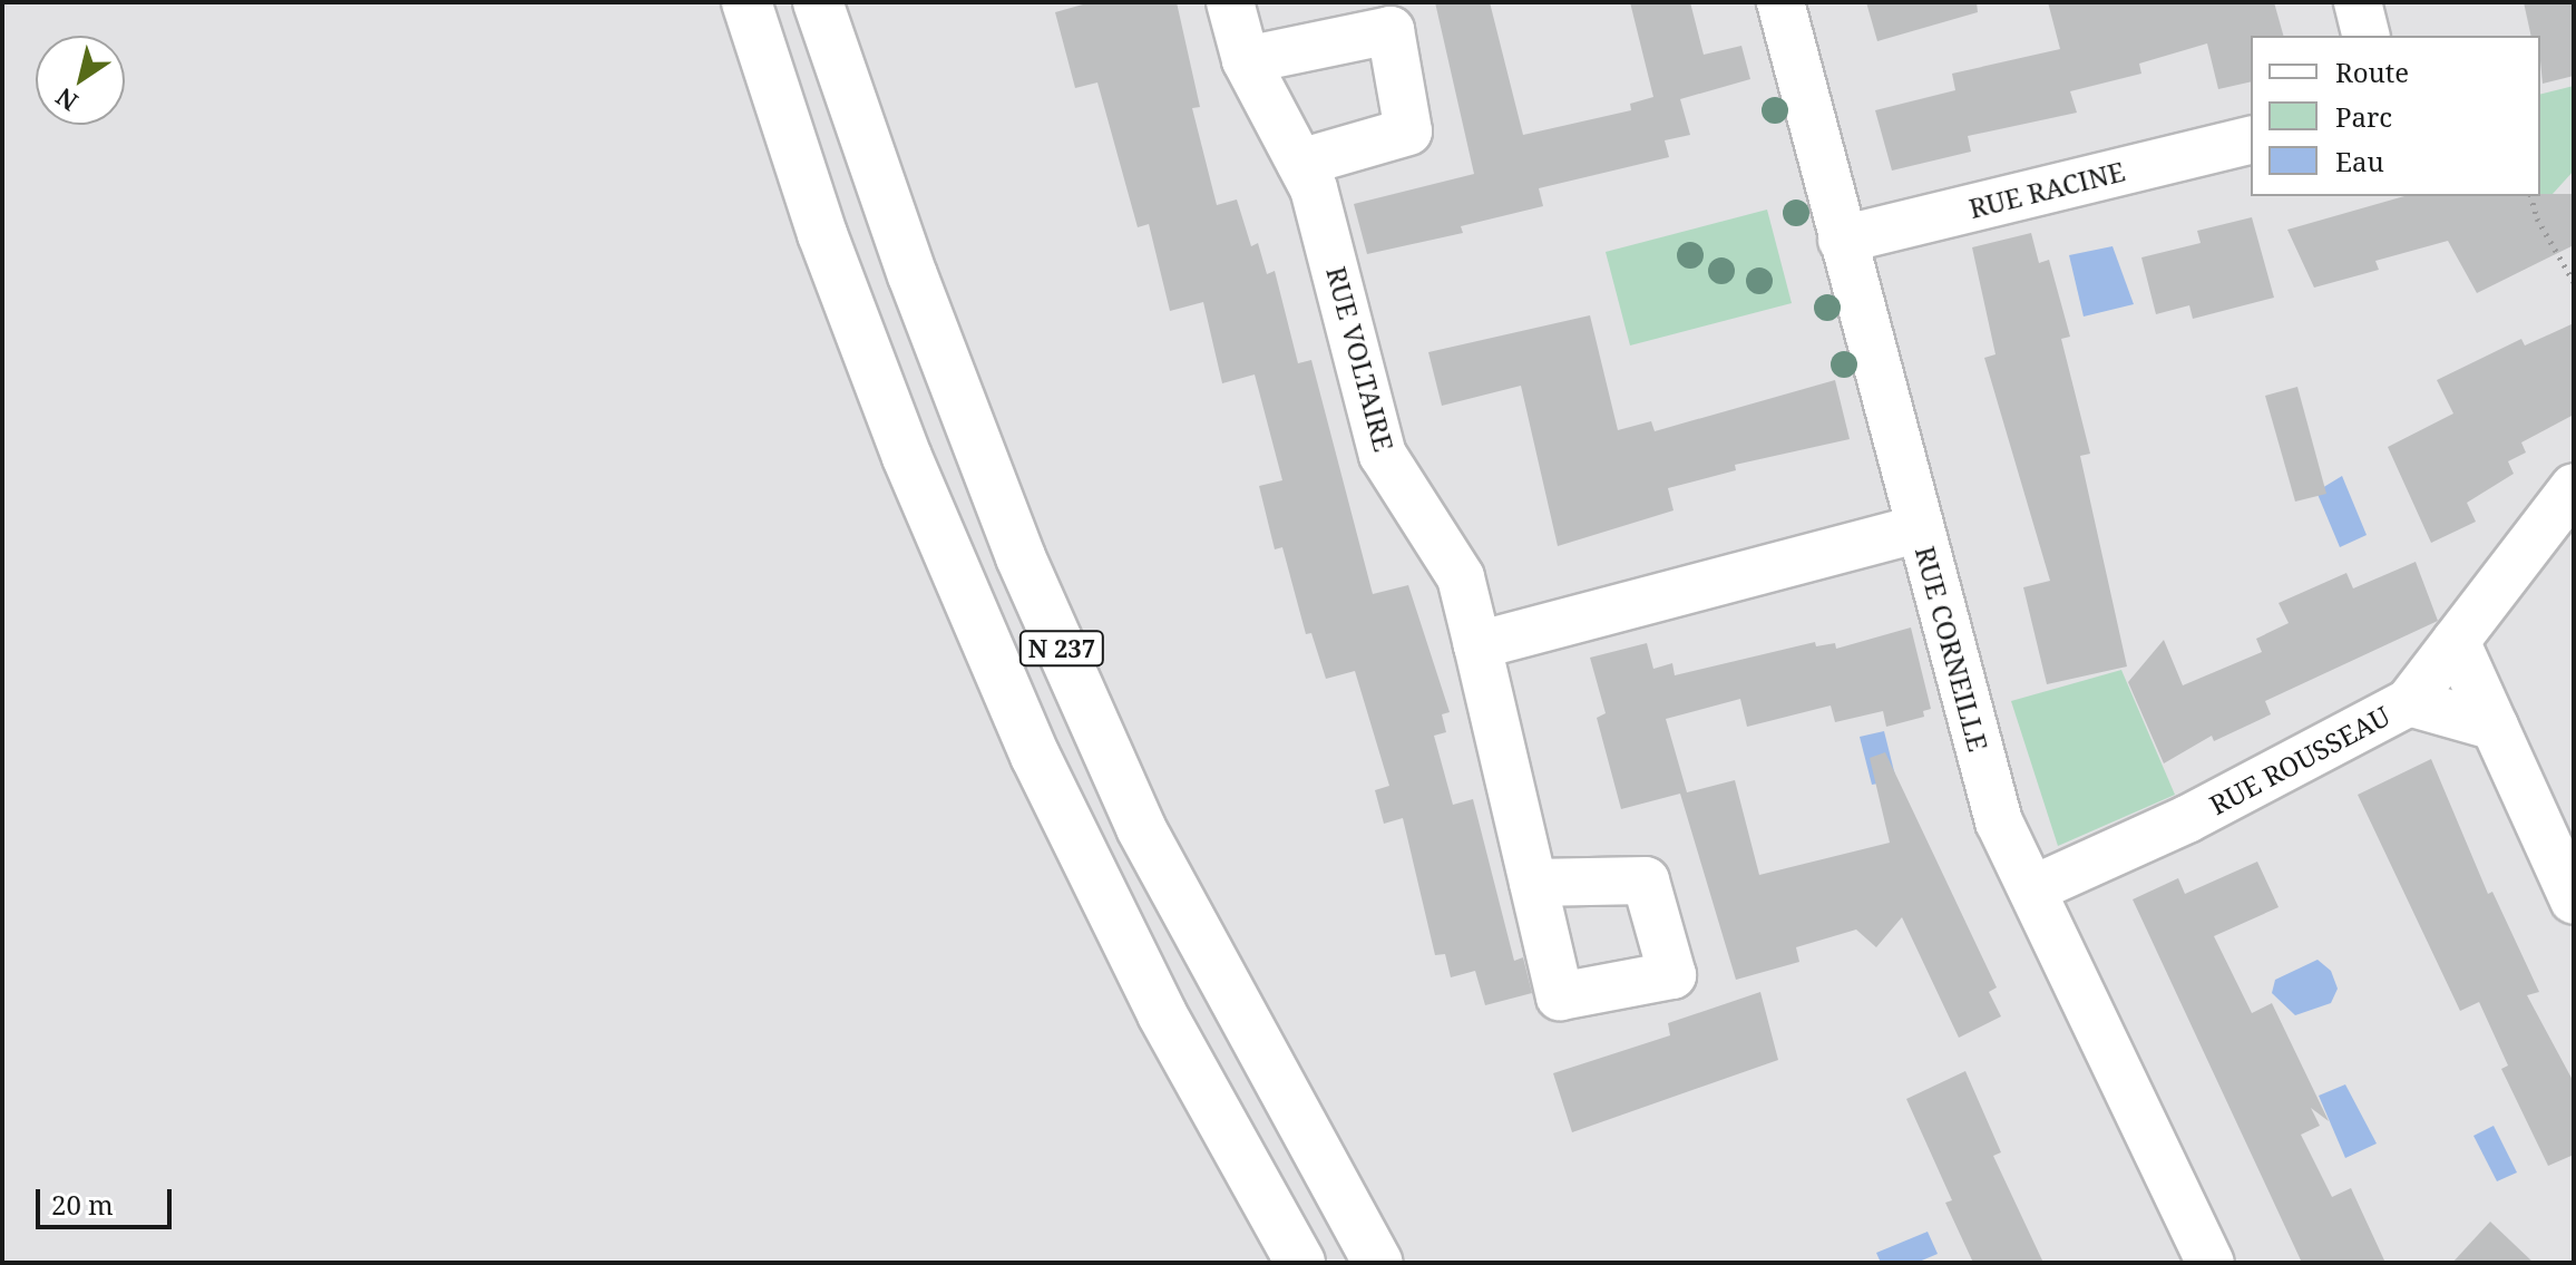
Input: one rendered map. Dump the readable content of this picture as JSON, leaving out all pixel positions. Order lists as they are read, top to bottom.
{
  "streets": {
    "highway": ["N 237"],
    "street": [
      "RUE RACINE",
      "RUE VOLTAIRE",
      "RUE CORNEILLE",
      "RUE ROUSSEAU"
    ]
  },
  "crossings": [
    ["RUE RACINE", "RUE CORNEILLE"],
    ["RUE CORNEILLE", "RUE ROUSSEAU"]
  ],
  "legend": ["Route", "Parc", "Eau"],
  "scale_bar": "20 m",
  "north": "bottom left"
}
